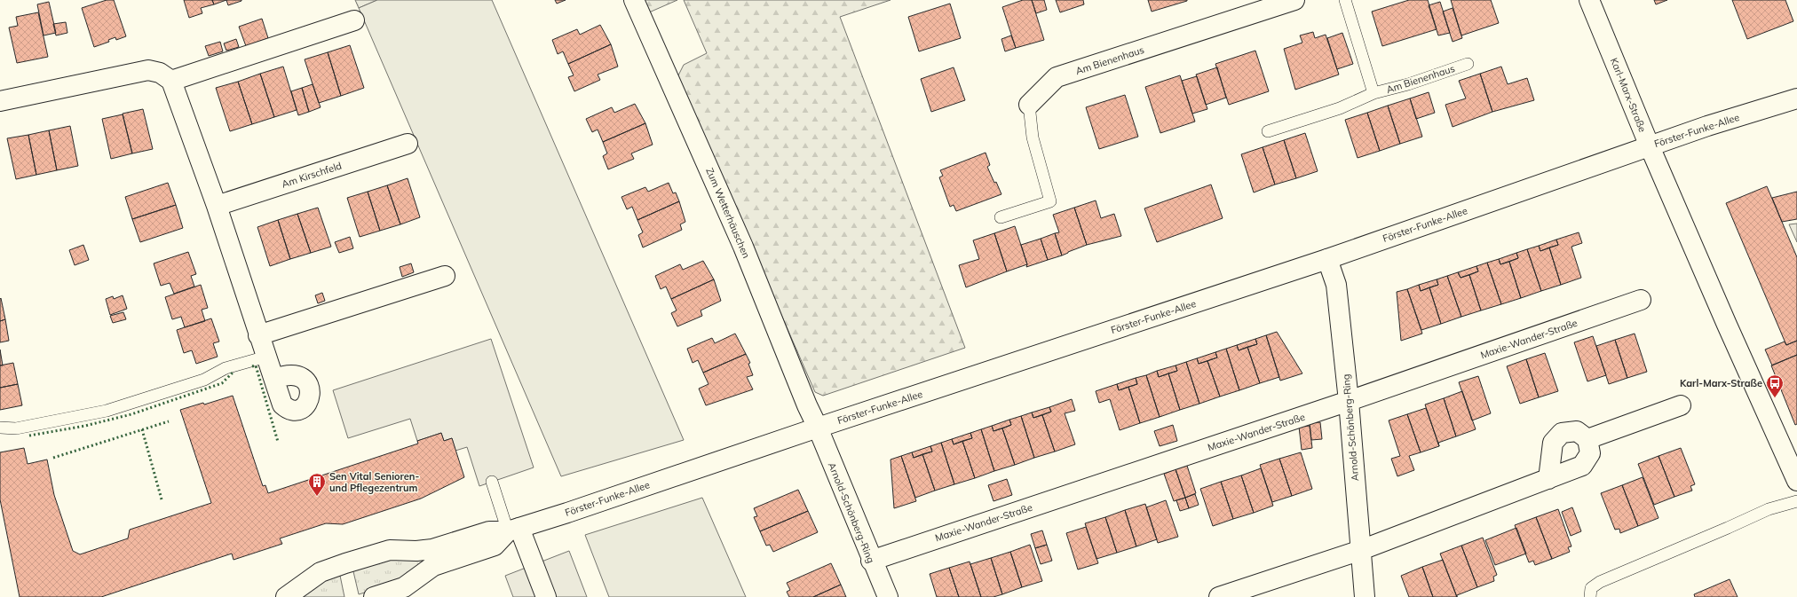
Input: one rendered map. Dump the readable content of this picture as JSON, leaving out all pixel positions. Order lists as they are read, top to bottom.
{
  "streets": {
    "street": [
      "Am Bienenhaus",
      "Karl-Marx-Straße",
      "Förster-Funke-Allee",
      "Am Kirschfeld",
      "Zum Wetterhäuschen",
      "Maxie-Wander-Straße",
      "Arnold-Schönberg-Ring"
    ]
  },
  "crossings": [
    ["Karl-Marx-Straße", "Förster-Funke-Allee"],
    ["Förster-Funke-Allee", "Zum Wetterhäuschen"],
    ["Förster-Funke-Allee", "Arnold-Schönberg-Ring"],
    ["Zum Wetterhäuschen", "Arnold-Schönberg-Ring"],
    ["Maxie-Wander-Straße", "Arnold-Schönberg-Ring"]
  ],
  "places": {
    "bus stop": ["Karl-Marx-Straße"],
    "building": ["Sen Vital Senioren- und Pflegezentrum"]
  }
}
